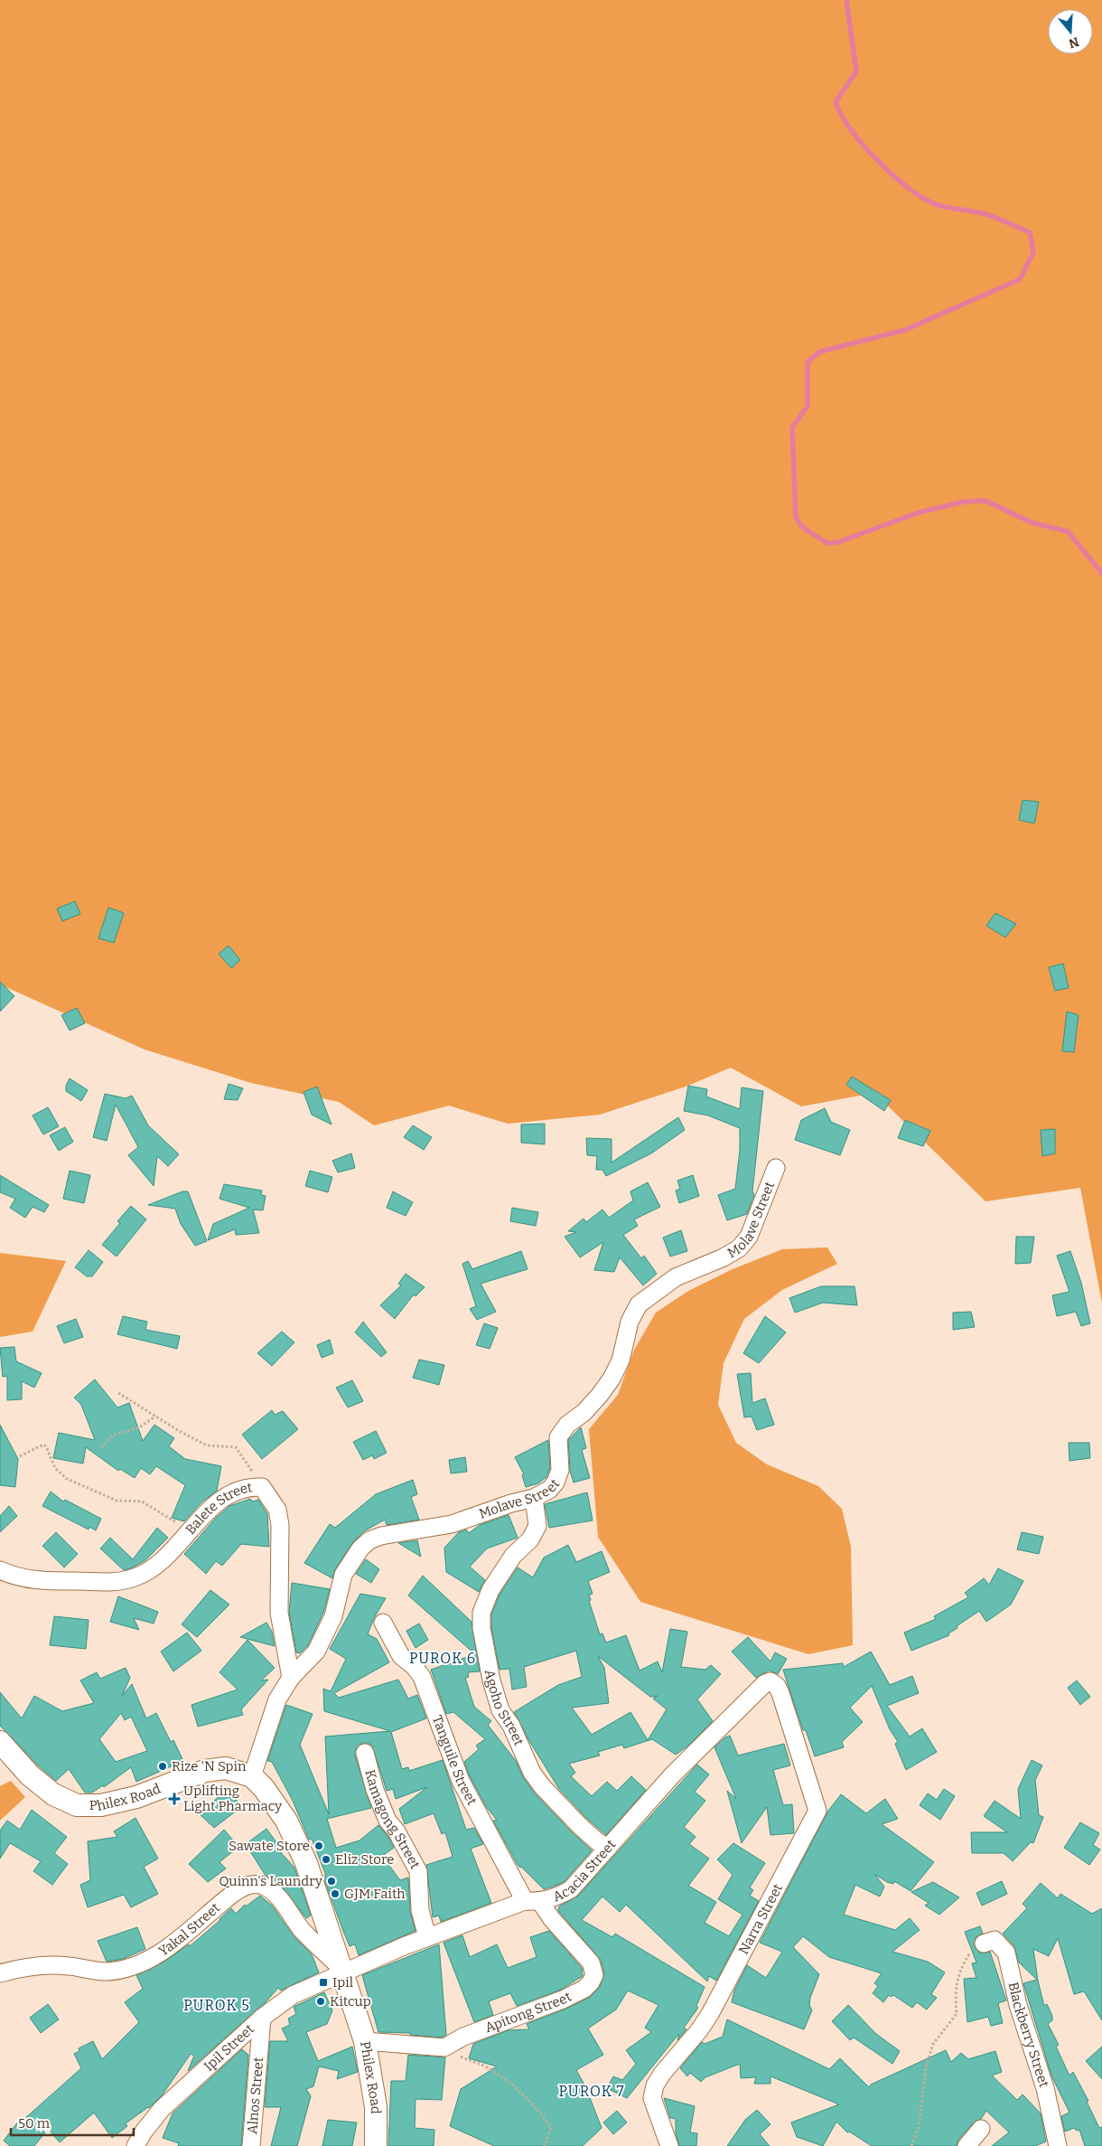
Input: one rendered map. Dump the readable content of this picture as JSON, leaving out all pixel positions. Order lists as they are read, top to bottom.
{
  "streets": {
    "street": [
      "Molave Street",
      "Balete Street",
      "Agoho Street",
      "Tanguile Street",
      "Philex Road",
      "Kamagong Street",
      "Acacia Street",
      "Narra Street",
      "Yakal Street",
      "Apitong Street",
      "Blackberry Street",
      "Ipil Street",
      "Alnos Street"
    ]
  },
  "crossings": [
    ["Molave Street", "Balete Street"],
    ["Molave Street", "Agoho Street"],
    ["Molave Street", "Philex Road"],
    ["Agoho Street", "Acacia Street"],
    ["Tanguile Street", "Acacia Street"],
    ["Tanguile Street", "Apitong Street"],
    ["Philex Road", "Acacia Street"],
    ["Philex Road", "Yakal Street"],
    ["Philex Road", "Ipil Street"],
    ["Kamagong Street", "Acacia Street"],
    ["Acacia Street", "Narra Street"],
    ["Acacia Street", "Yakal Street"],
    ["Acacia Street", "Apitong Street"],
    ["Acacia Street", "Ipil Street"],
    ["Yakal Street", "Ipil Street"],
    ["Ipil Street", "Alnos Street"]
  ],
  "districts": ["PUROK 6", "PUROK 5", "PUROK 7"],
  "places": {
    "other": [
      "Rize 'N Spin",
      "Sawate Store",
      "Eliz Store",
      "Quinn's Laundry",
      "GJM Faith",
      "Kitcup"
    ],
    "health": ["Uplifting Light Pharmacy"],
    "transit": ["Ipil"]
  },
  "scale_bar": "50 m",
  "north": "bottom"
}
